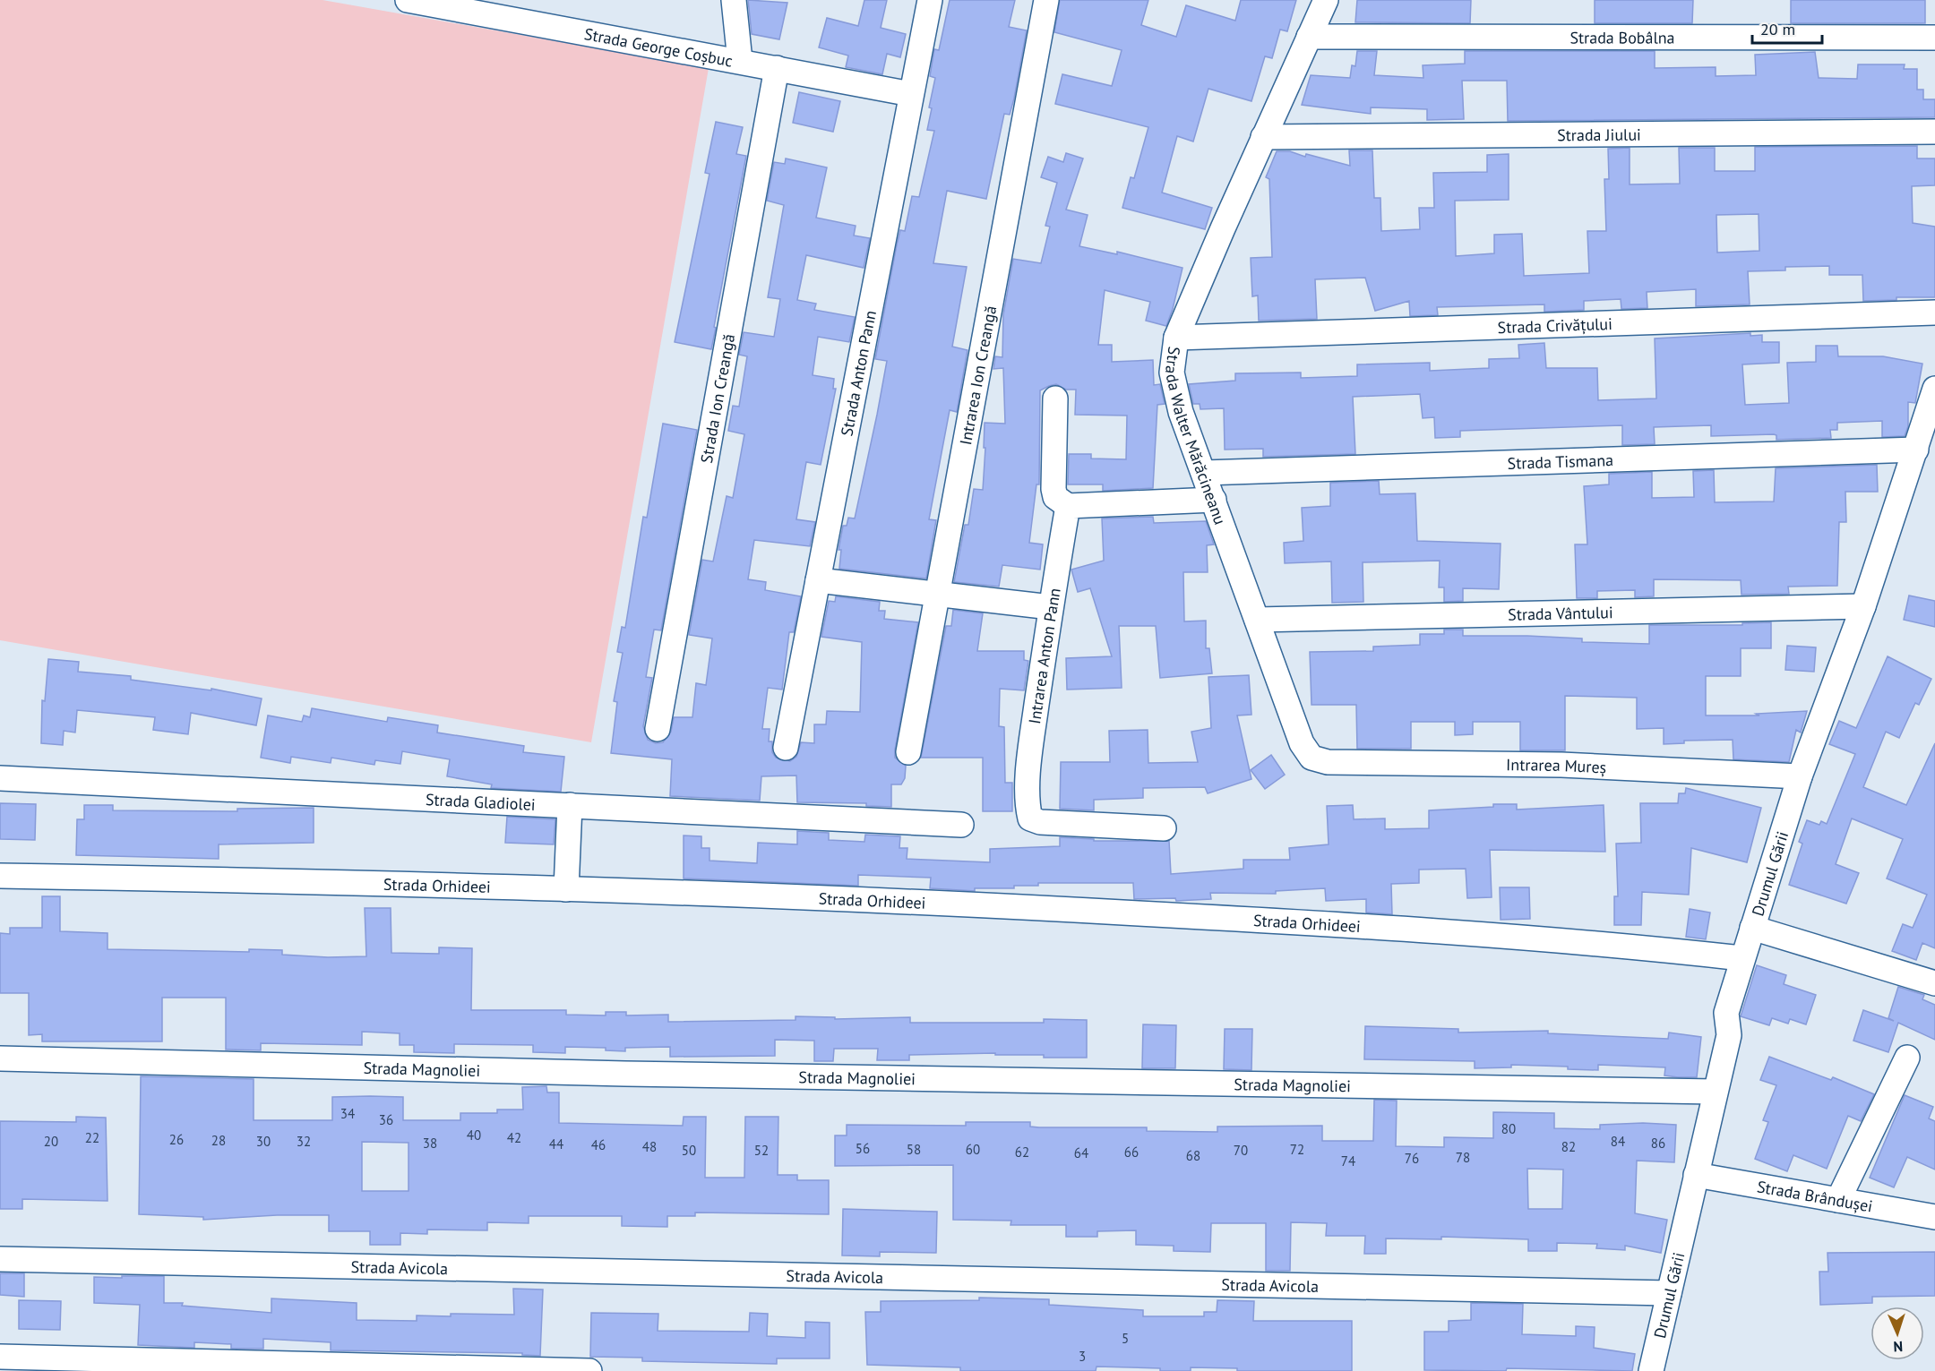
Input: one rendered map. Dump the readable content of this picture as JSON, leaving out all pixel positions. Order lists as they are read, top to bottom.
{
  "streets": {
    "street": [
      "Strada Bobâlna",
      "Strada George Coșbuc",
      "Strada Jiului",
      "Strada Crivățului",
      "Strada Anton Pann",
      "Intrarea Ion Creangă",
      "Strada Ion Creangă",
      "Strada Walter Mărăcineanu",
      "Strada Tismana",
      "Strada Vântului",
      "Intrarea Anton Pann",
      "Intrarea Mureș",
      "Strada Gladiolei",
      "Drumul Gării",
      "Strada Orhideei",
      "Strada Magnoliei",
      "Strada Brândușei",
      "Strada Avicola"
    ]
  },
  "crossings": [
    ["Strada Bobâlna", "Strada Walter Mărăcineanu"],
    ["Strada George Coșbuc", "Strada Anton Pann"],
    ["Strada George Coșbuc", "Strada Ion Creangă"],
    ["Strada Jiului", "Strada Walter Mărăcineanu"],
    ["Strada Crivățului", "Strada Walter Mărăcineanu"],
    ["Strada Walter Mărăcineanu", "Strada Tismana"],
    ["Strada Walter Mărăcineanu", "Strada Vântului"],
    ["Strada Walter Mărăcineanu", "Intrarea Mureș"],
    ["Strada Tismana", "Drumul Gării"],
    ["Strada Vântului", "Drumul Gării"],
    ["Intrarea Mureș", "Drumul Gării"],
    ["Drumul Gării", "Strada Orhideei"],
    ["Drumul Gării", "Strada Magnoliei"],
    ["Drumul Gării", "Strada Brândușei"],
    ["Drumul Gării", "Strada Avicola"]
  ],
  "house_numbers": [
    "34",
    "36",
    "80",
    "40",
    "22",
    "42",
    "26",
    "28",
    "20",
    "30",
    "32",
    "84",
    "38",
    "86",
    "44",
    "46",
    "48",
    "82",
    "56",
    "58",
    "60",
    "72",
    "50",
    "52",
    "70",
    "62",
    "66",
    "64",
    "68",
    "78",
    "76",
    "74",
    "5",
    "3"
  ],
  "scale_bar": "20 m",
  "north": "bottom"
}
